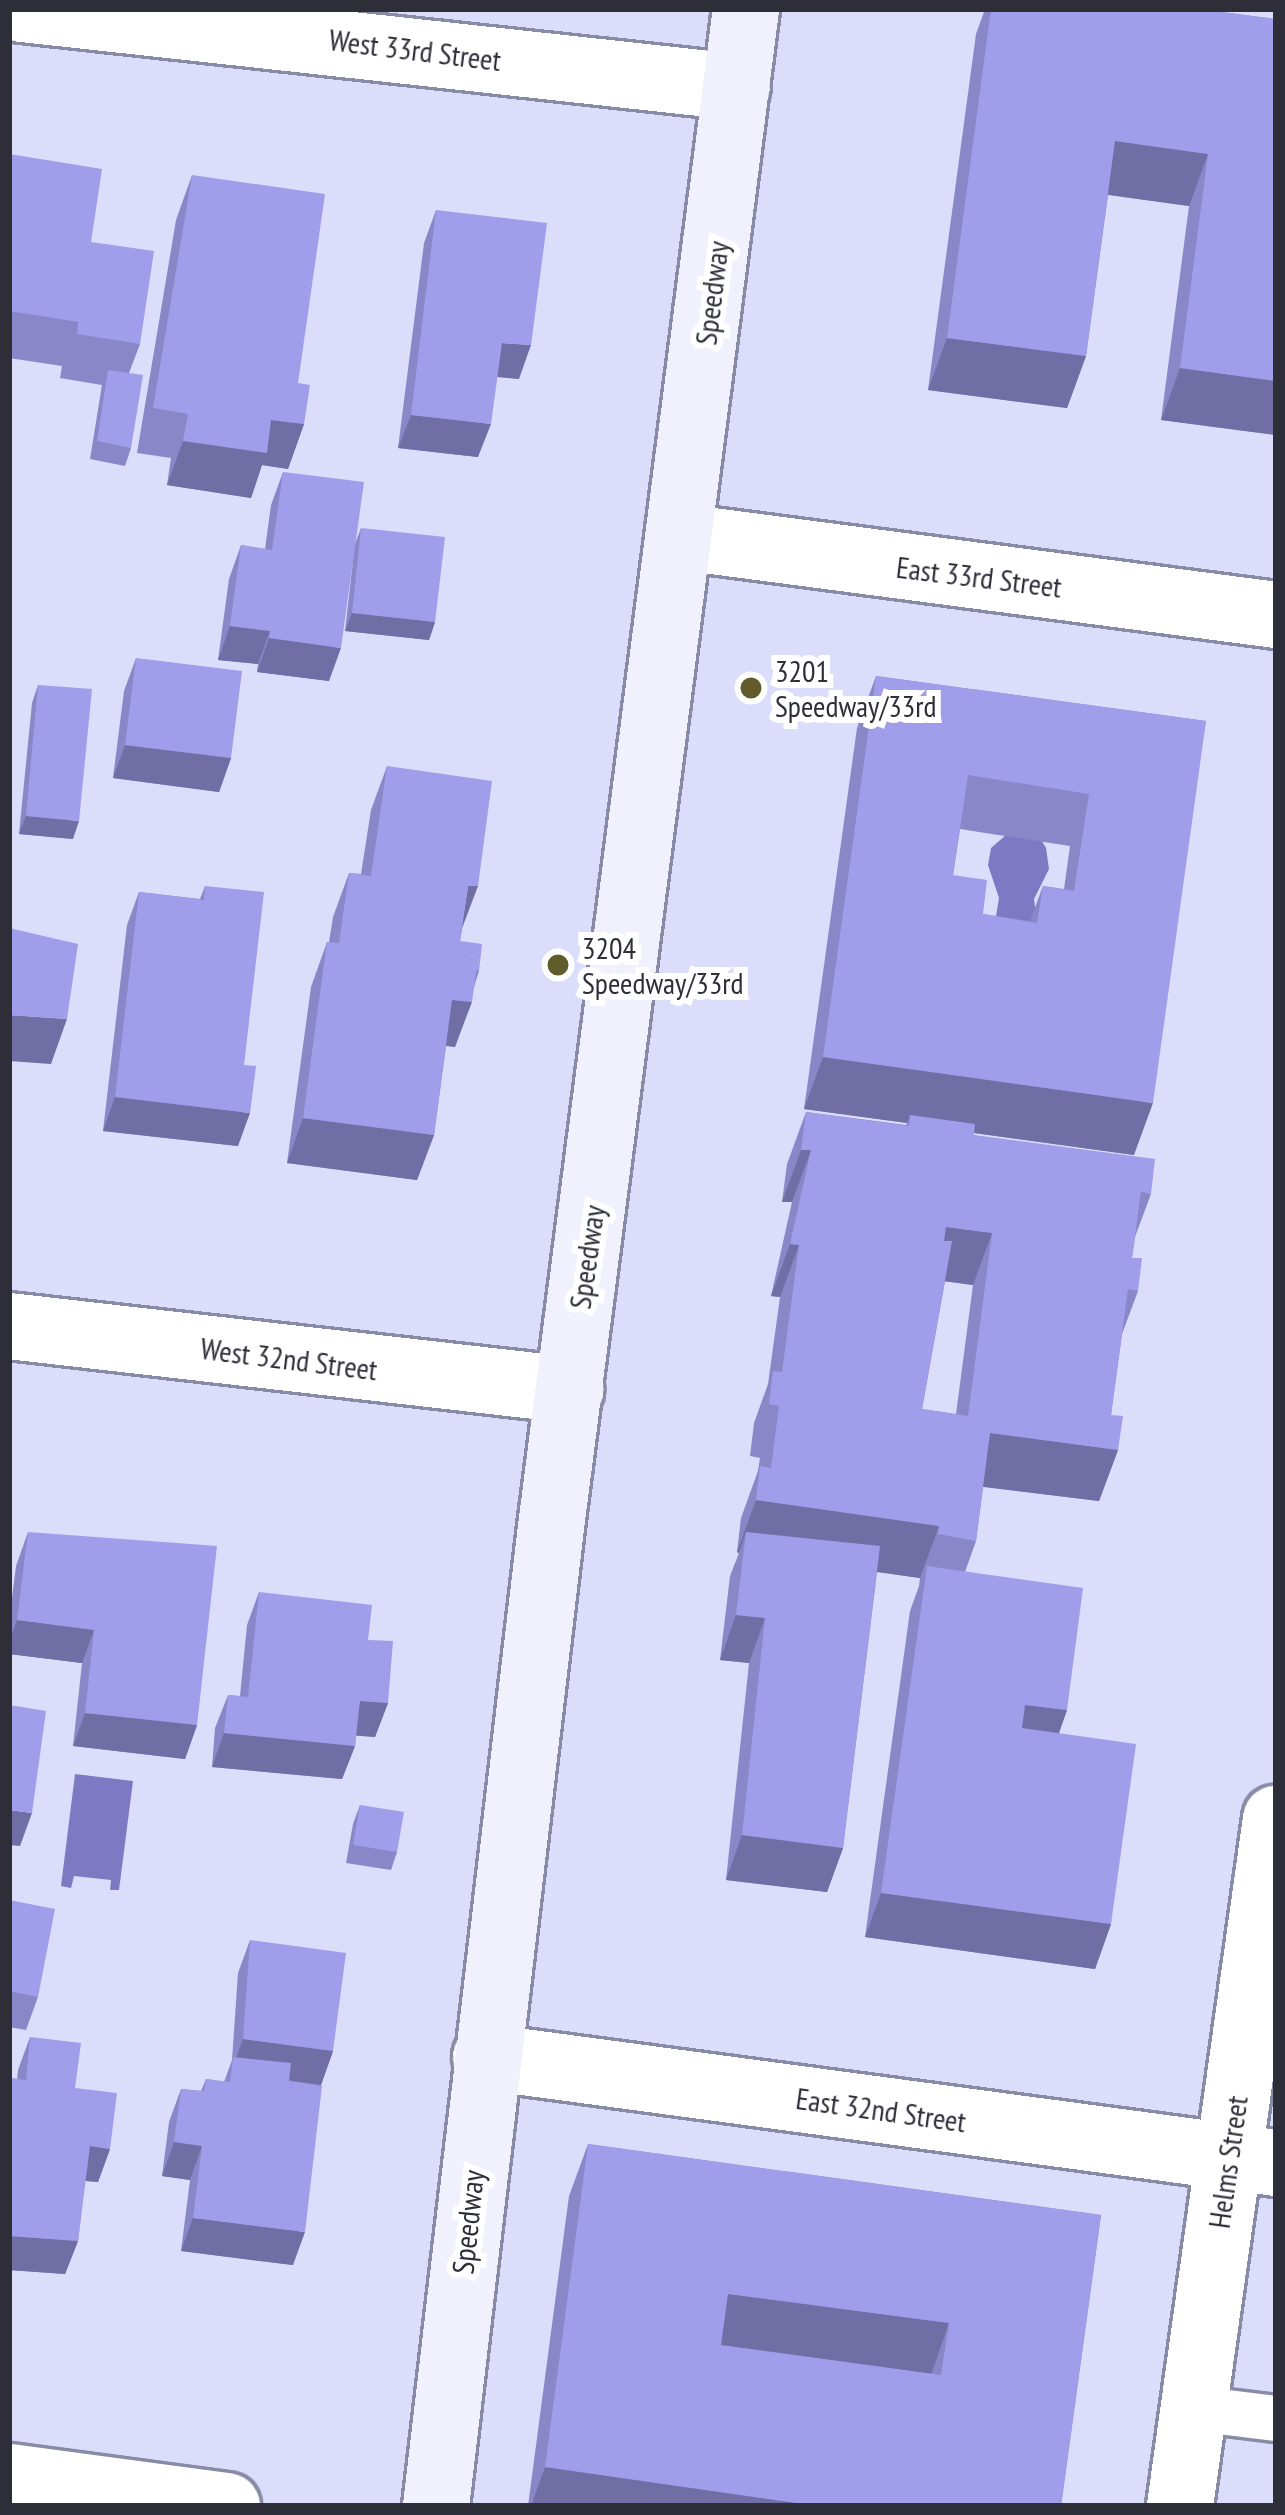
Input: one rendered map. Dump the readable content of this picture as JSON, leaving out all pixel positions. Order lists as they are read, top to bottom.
{
  "streets": {
    "street": [
      "West 33rd Street",
      "Speedway",
      "East 33rd Street",
      "West 32nd Street",
      "East 32nd Street",
      "Helms Street"
    ]
  },
  "crossings": [
    ["West 33rd Street", "Speedway"],
    ["Speedway", "East 33rd Street"],
    ["Speedway", "West 32nd Street"],
    ["Speedway", "East 32nd Street"],
    ["East 32nd Street", "Helms Street"]
  ],
  "places": ["3201 Speedway/33rd", "3204 Speedway/33rd"]
}
